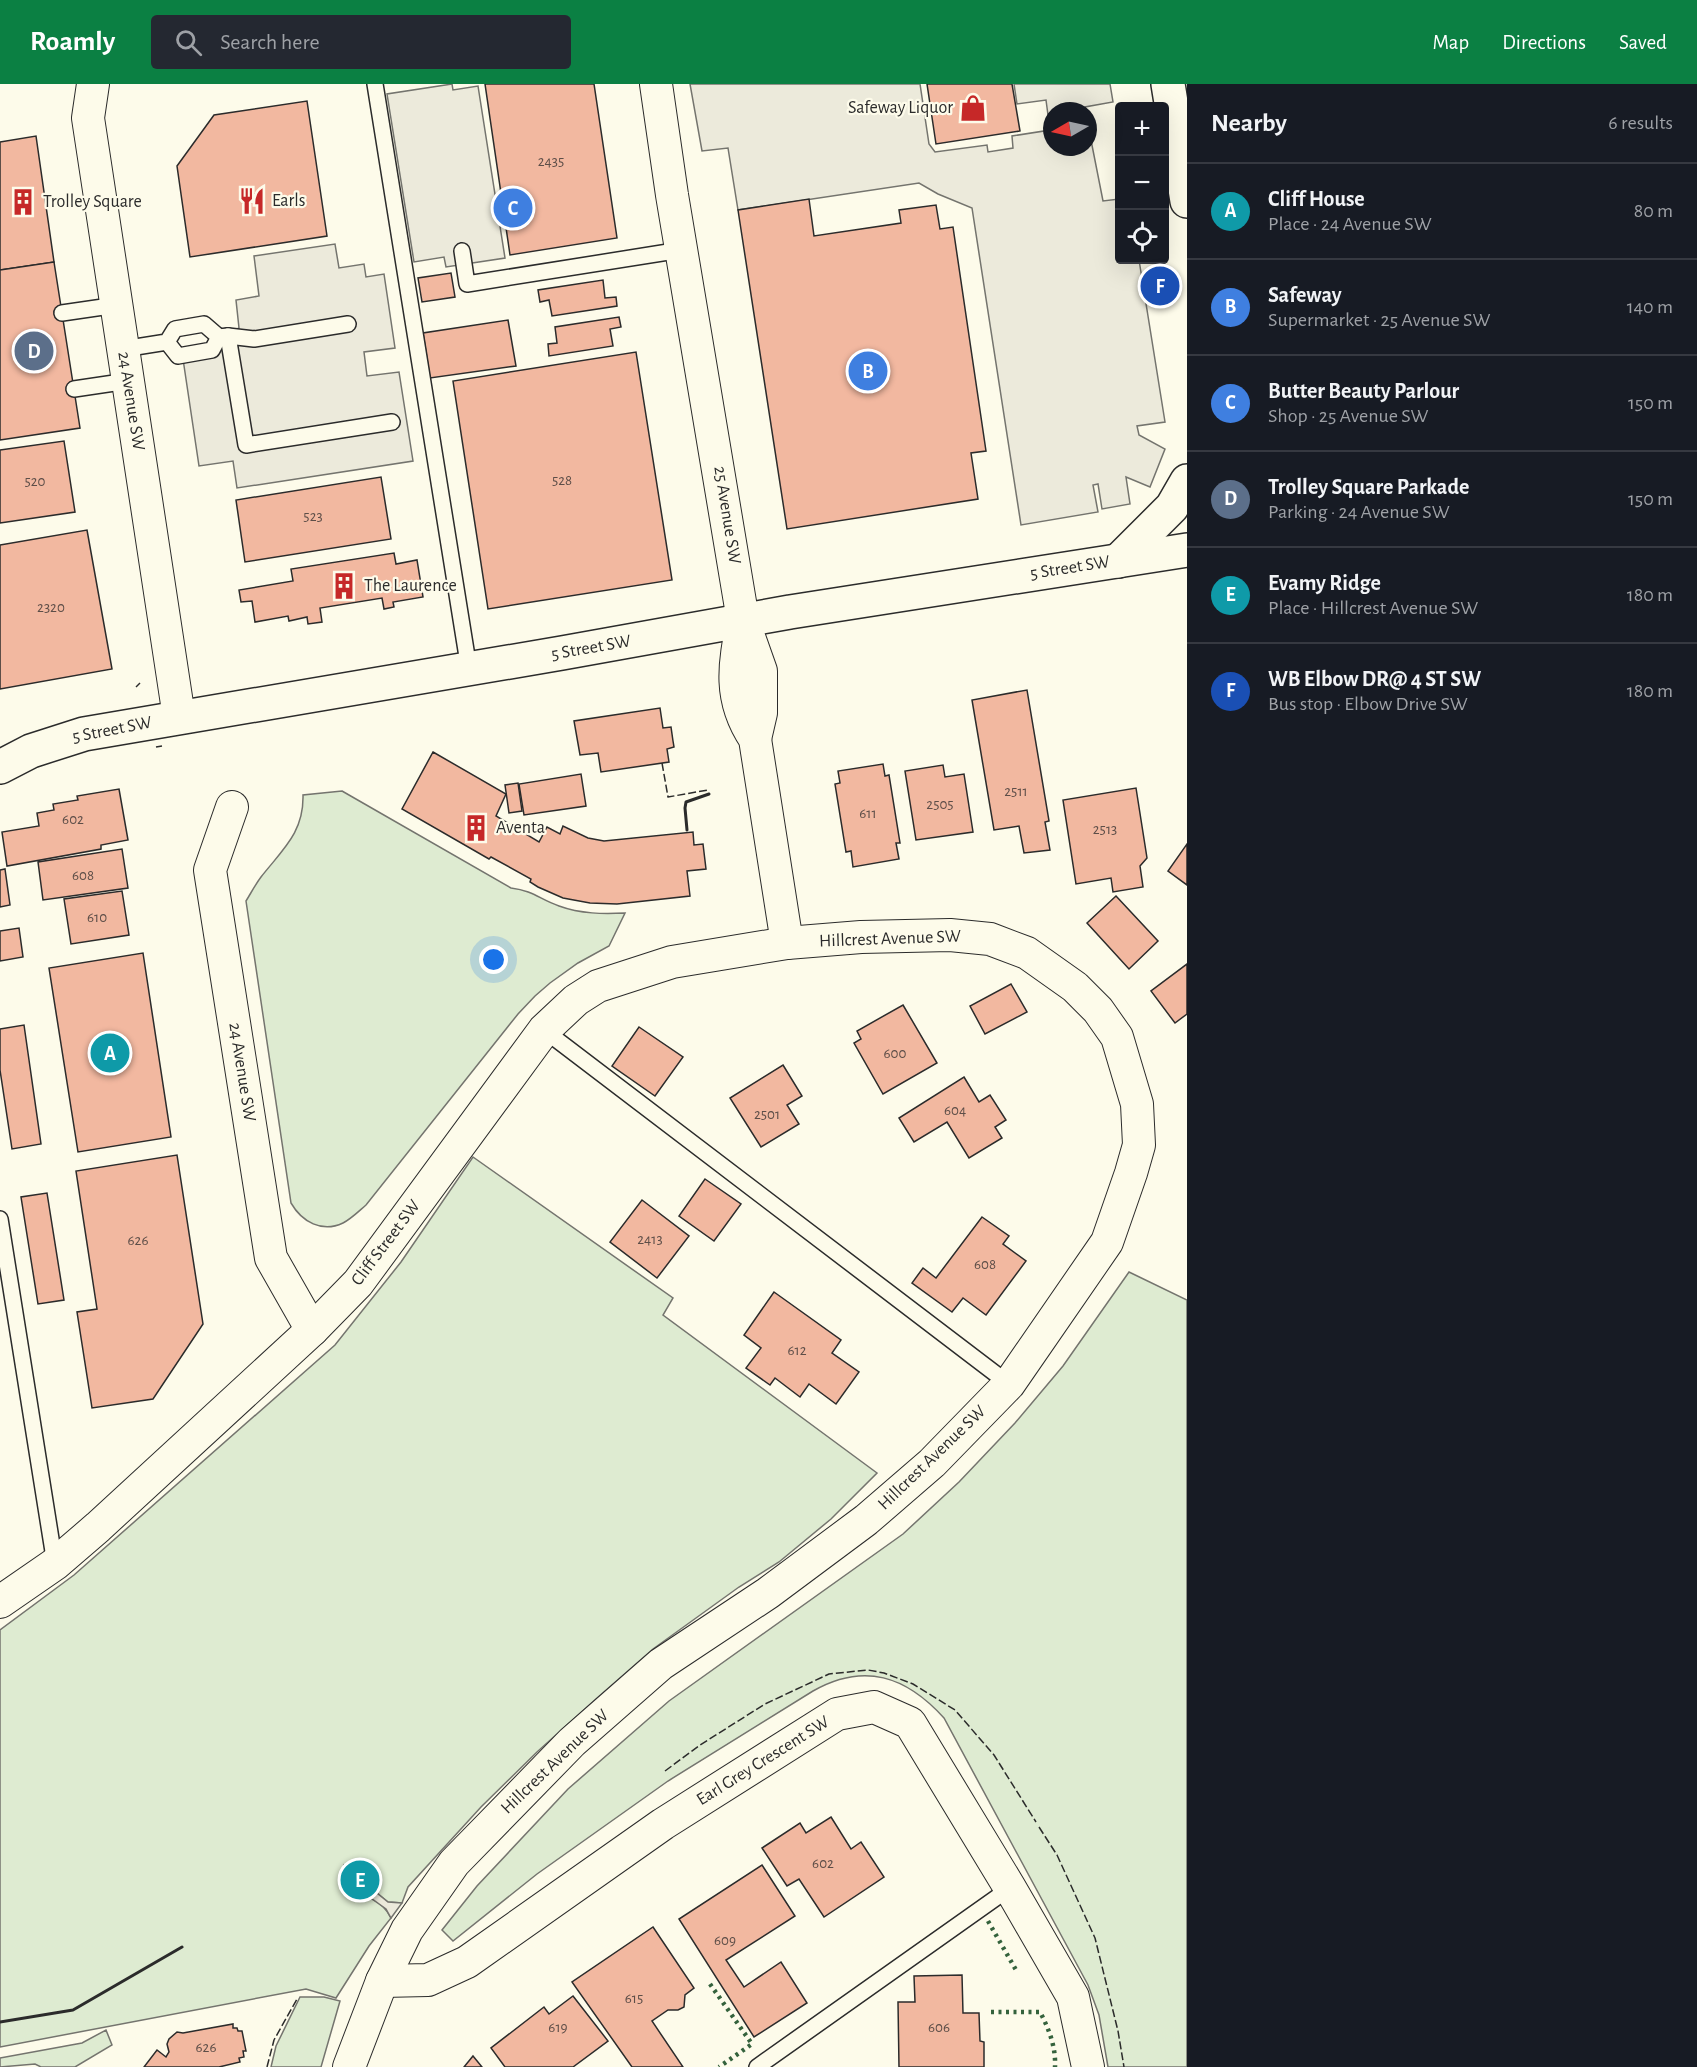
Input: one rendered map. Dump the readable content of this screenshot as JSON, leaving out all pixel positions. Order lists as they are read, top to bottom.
{
  "streets": {
    "street": [
      "24 Avenue SW",
      "25 Avenue SW",
      "5 Street SW",
      "Hillcrest Avenue SW",
      "Cliff Street SW",
      "Earl Grey Crescent SW"
    ]
  },
  "crossings": [
    ["24 Avenue SW", "5 Street SW"],
    ["24 Avenue SW", "Cliff Street SW"],
    ["25 Avenue SW", "5 Street SW"],
    ["25 Avenue SW", "Hillcrest Avenue SW"],
    ["25 Avenue SW", "Cliff Street SW"],
    ["Hillcrest Avenue SW", "Cliff Street SW"],
    ["Hillcrest Avenue SW", "Earl Grey Crescent SW"]
  ],
  "places": {
    "shop": ["Safeway Liquor"],
    "restaurant": ["Earls"],
    "building": ["Trolley Square", "The Laurence", "Aventa"]
  },
  "house_numbers": [
    "2435",
    "528",
    "520",
    "523",
    "2320",
    "2511",
    "2505",
    "611",
    "602",
    "2513",
    "608",
    "610",
    "600",
    "604",
    "2501",
    "2413",
    "626",
    "608",
    "612",
    "602",
    "609",
    "615",
    "619",
    "606",
    "626"
  ],
  "north": "left",
  "page": {
    "header": "Roamly",
    "search": "Search here",
    "nav": ["Map", "Directions", "Saved"],
    "heading": ["Nearby", "6 results"],
    "map_buttons": ["+", "−"],
    "list": [
      {
        "mark": "A",
        "name": "Cliff House",
        "note": "Place · 24 Avenue SW",
        "value": "80 m"
      },
      {
        "mark": "B",
        "name": "Safeway",
        "note": "Supermarket · 25 Avenue SW",
        "value": "140 m"
      },
      {
        "mark": "C",
        "name": "Butter Beauty Parlour",
        "note": "Shop · 25 Avenue SW",
        "value": "150 m"
      },
      {
        "mark": "D",
        "name": "Trolley Square Parkade",
        "note": "Parking · 24 Avenue SW",
        "value": "150 m"
      },
      {
        "mark": "E",
        "name": "Evamy Ridge",
        "note": "Place · Hillcrest Avenue SW",
        "value": "180 m"
      },
      {
        "mark": "F",
        "name": "WB Elbow DR@ 4 ST SW",
        "note": "Bus stop · Elbow Drive SW",
        "value": "180 m"
      }
    ],
    "pins": [
      "C",
      "F",
      "D",
      "B",
      "A",
      "E"
    ]
  }
}
